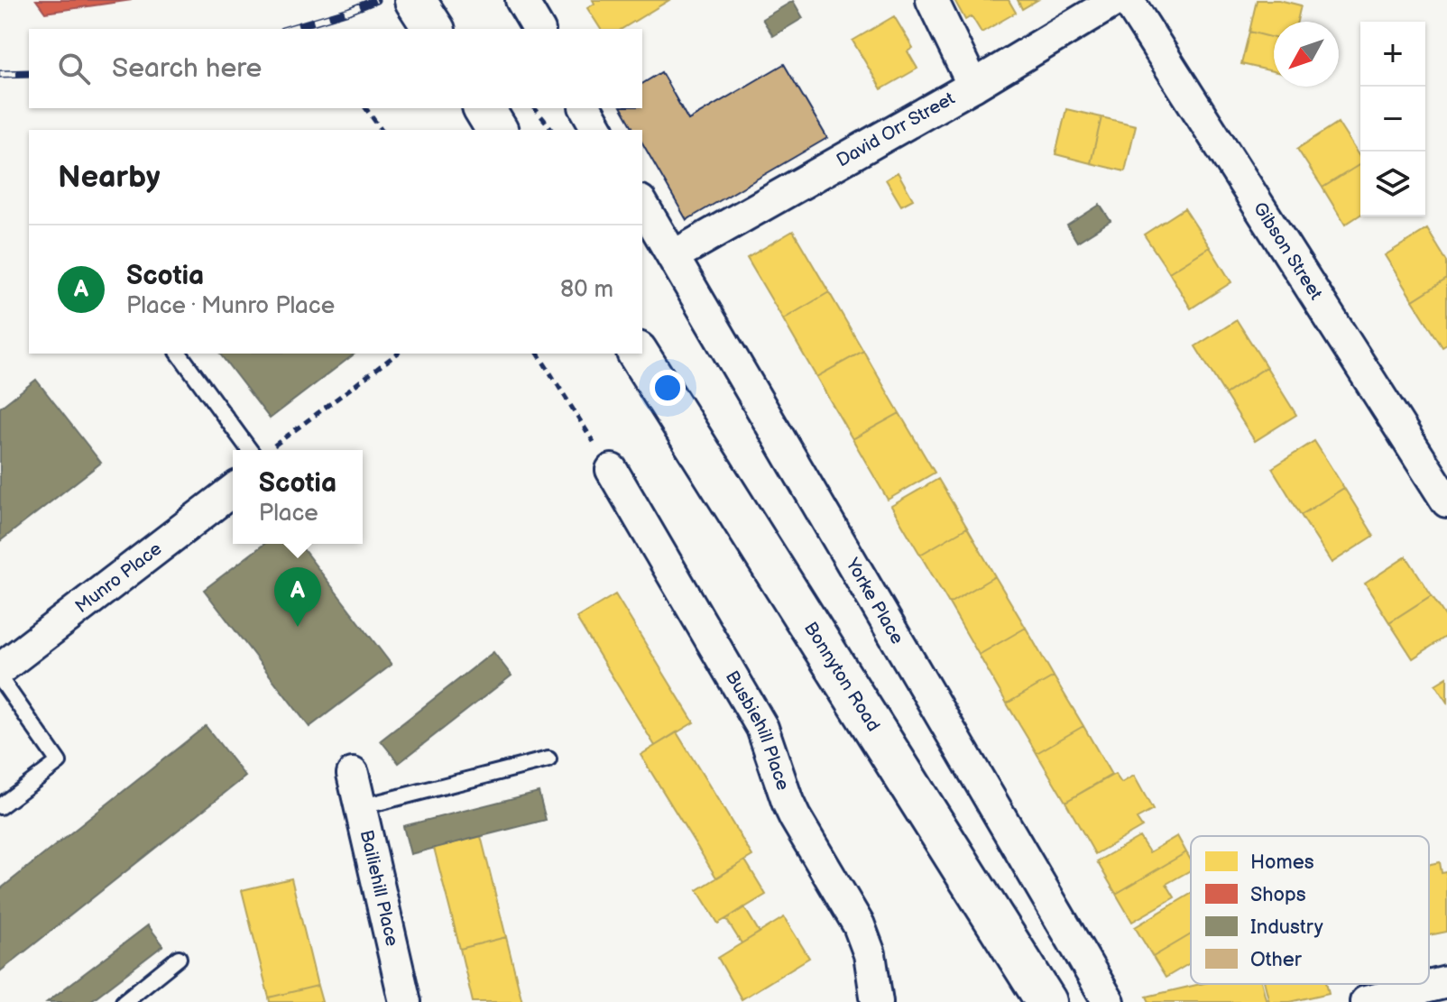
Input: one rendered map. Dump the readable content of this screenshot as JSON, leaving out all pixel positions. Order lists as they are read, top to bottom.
{
  "streets": {
    "street": [
      "David Orr Street",
      "Gibson Street",
      "Munro Place",
      "Yorke Place",
      "Bonnyton Road",
      "Busbiehill Place",
      "Bailiehill Place"
    ]
  },
  "crossings": [
    ["David Orr Street", "Yorke Place"]
  ],
  "legend": [
    "Homes",
    "Shops",
    "Industry",
    "Other"
  ],
  "north": "bottom left",
  "page": {
    "map_buttons": ["+", "−"],
    "search": "Search here",
    "heading": "Nearby",
    "list": [
      {
        "mark": "A",
        "name": "Scotia",
        "note": "Place · Munro Place",
        "value": "80 m"
      }
    ],
    "popup": ["Scotia", "Place"],
    "pins": "A"
  }
}
